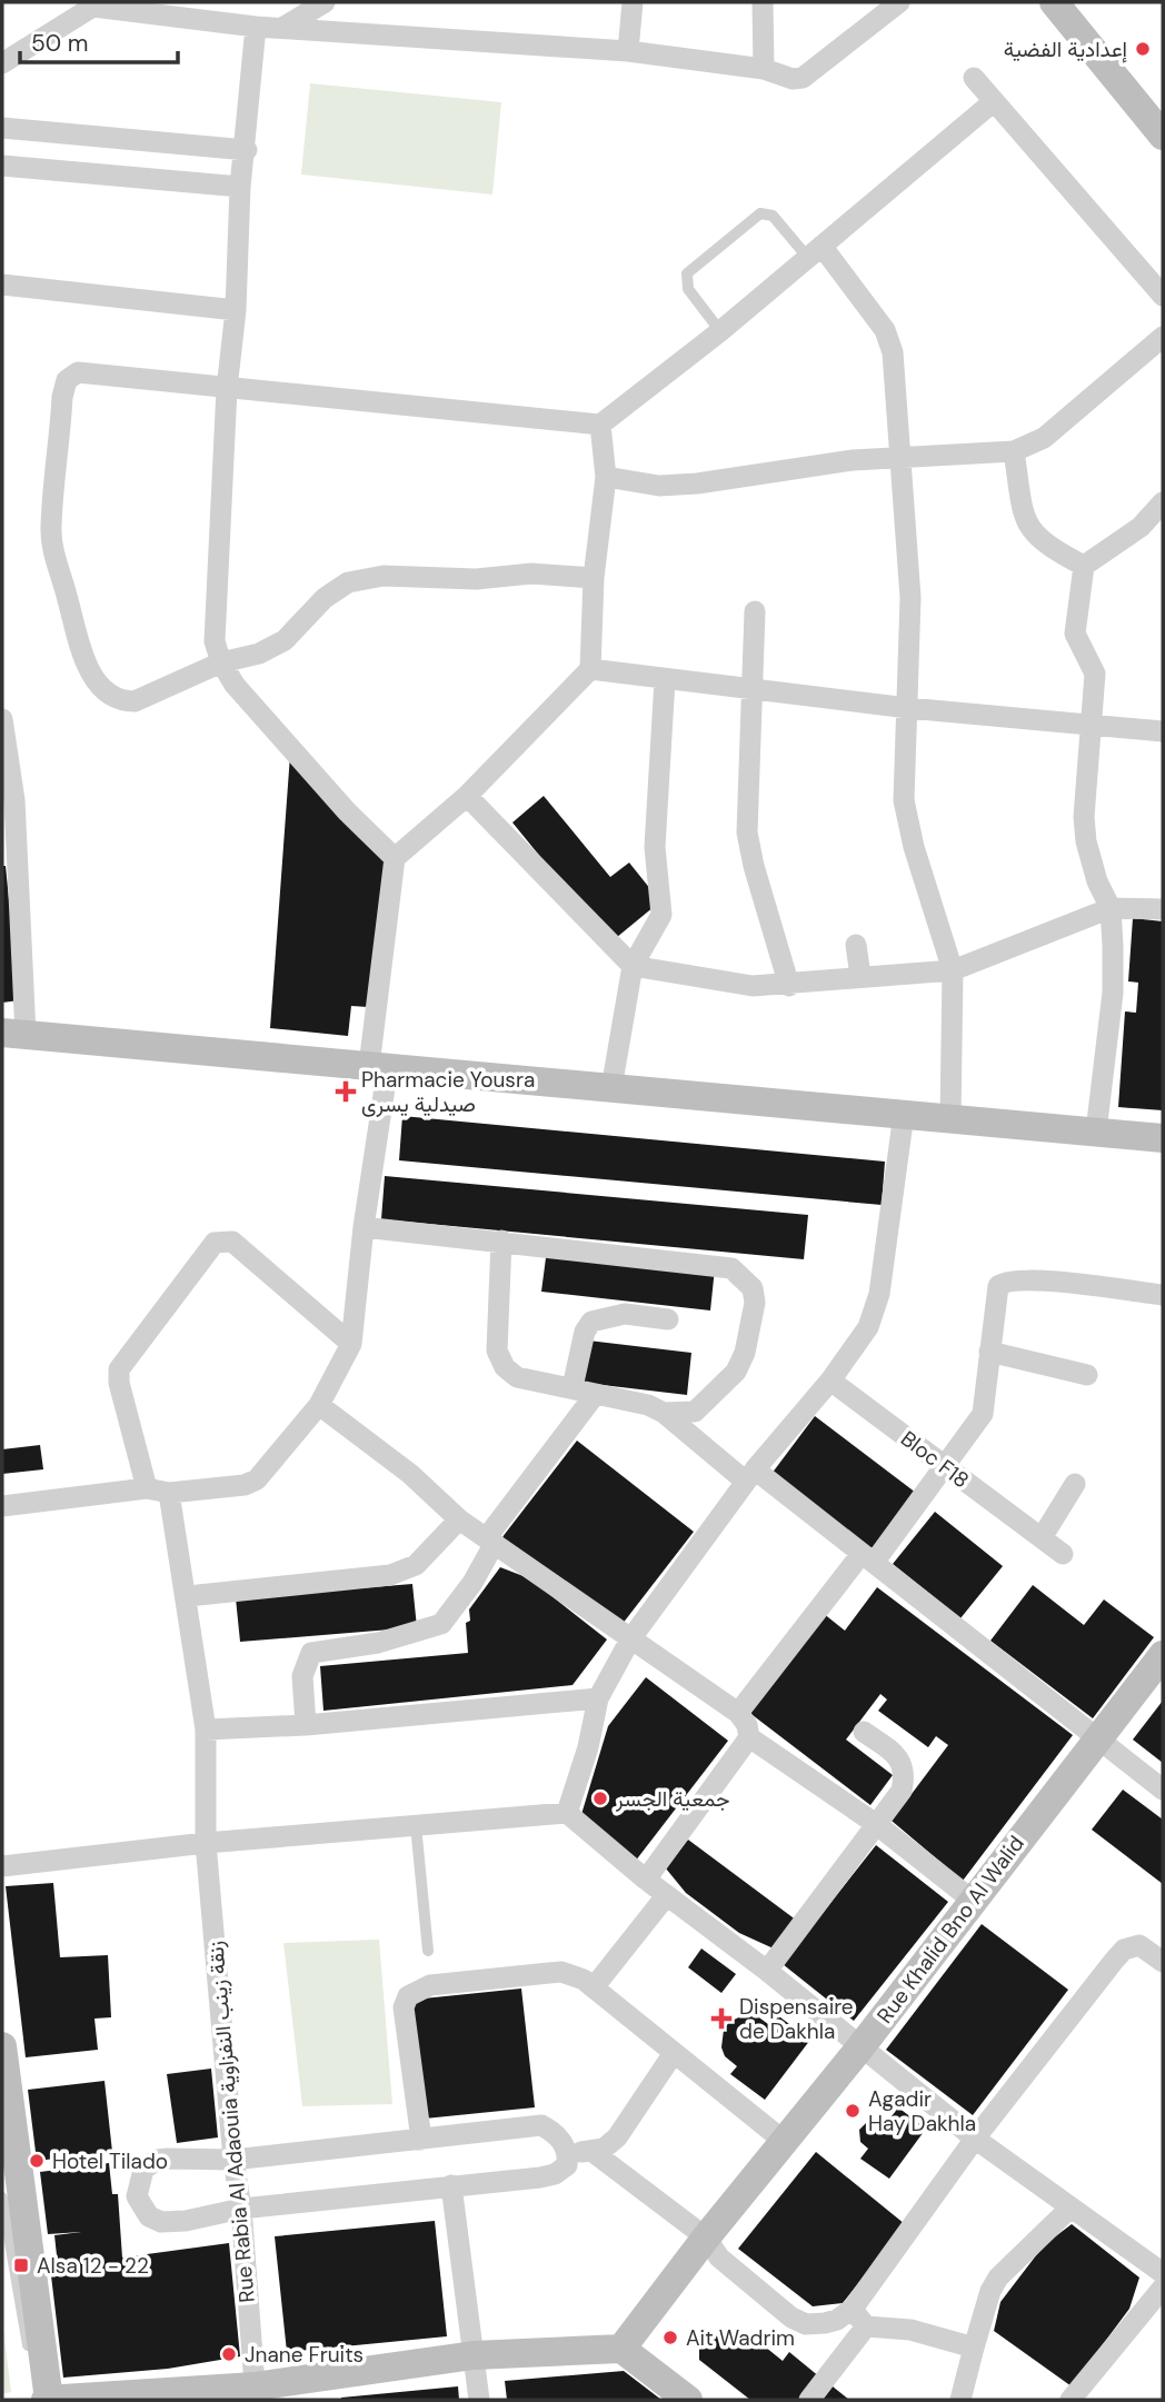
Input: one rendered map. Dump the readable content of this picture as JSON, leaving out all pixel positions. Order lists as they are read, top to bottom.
{
  "streets": {
    "street": ["Bloc F18", "Rue Khalid Bno Al Walid", "Rue Rabia Al Adaouia زنقة زينب النفزاوية"]
  },
  "places": {
    "other": [
      "إعدادية الفضية",
      "جمعية الجسر",
      "Agadir Hay Dakhla",
      "Hotel Tilado",
      "Ait Wadrim",
      "Jnane Fruits"
    ],
    "health": ["Pharmacie Yousra صيدلية يسرى", "Dispensaire de Dakhla"],
    "transit": ["Alsa 12 - 22"]
  },
  "scale_bar": "50 m"
}
